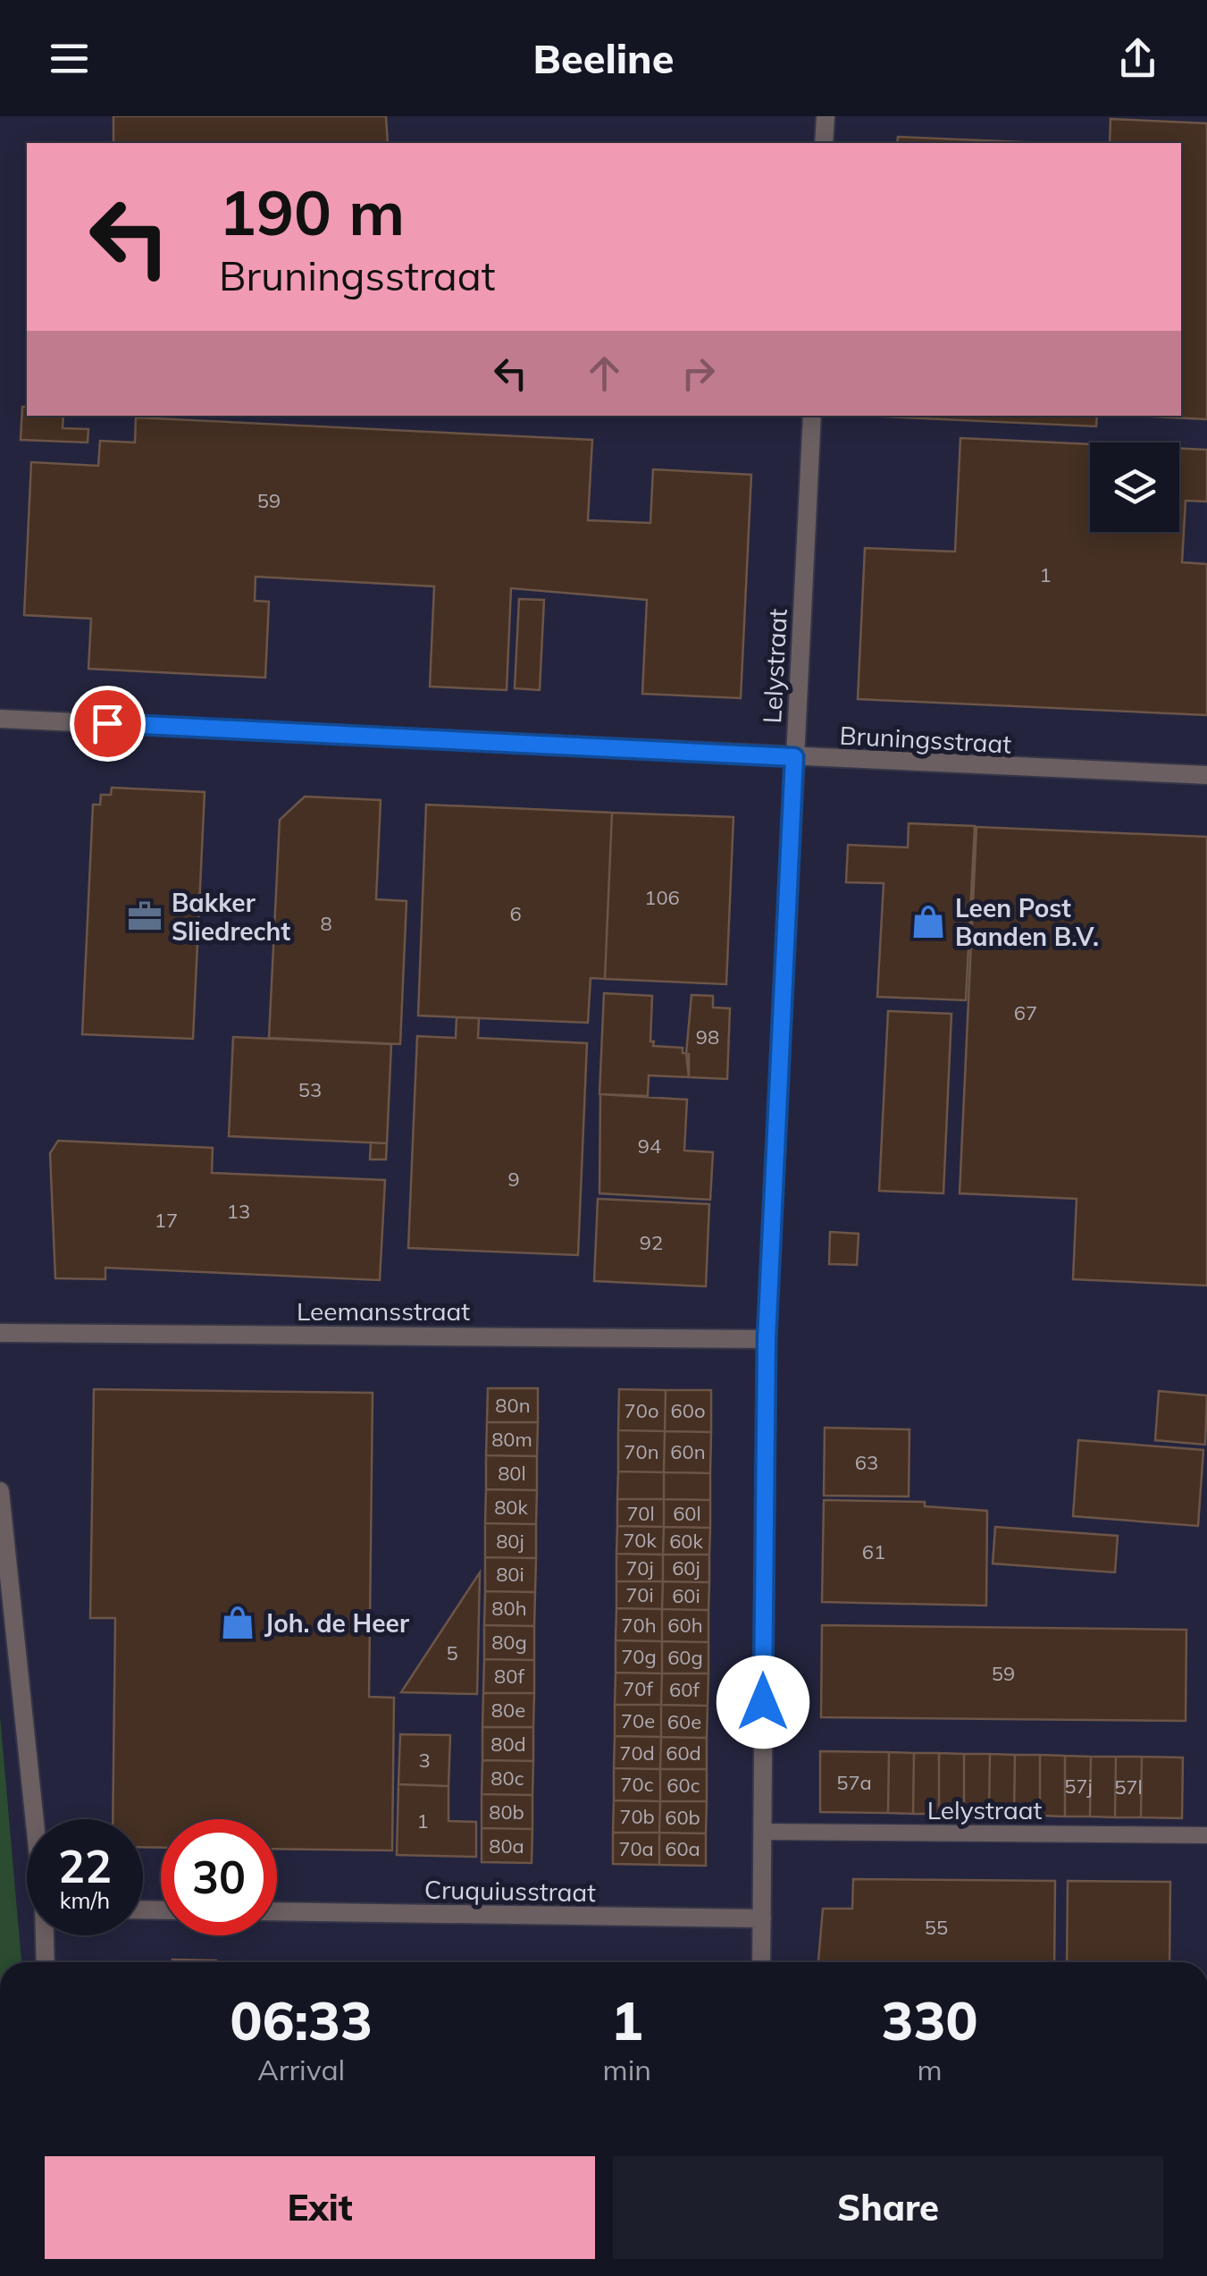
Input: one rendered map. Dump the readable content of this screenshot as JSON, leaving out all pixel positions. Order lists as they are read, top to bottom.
{
  "streets": {
    "street": [
      "Lelystraat",
      "Bruningsstraat",
      "Leemansstraat",
      "Cruquiusstraat"
    ]
  },
  "crossings": [
    ["Lelystraat", "Bruningsstraat"],
    ["Lelystraat", "Leemansstraat"],
    ["Lelystraat", "Cruquiusstraat"]
  ],
  "places": {
    "office": ["Bakker Sliedrecht"],
    "shop": ["Leen Post Banden B.V.", "Joh. de Heer"]
  },
  "house_numbers": [
    "59",
    "1",
    "106",
    "6",
    "8",
    "67",
    "98",
    "53",
    "94",
    "9",
    "13",
    "17",
    "92",
    "80n",
    "70o",
    "60o",
    "80m",
    "70n",
    "60n",
    "63",
    "80l",
    "80k",
    "70l",
    "60l",
    "70k",
    "80j",
    "60k",
    "61",
    "70j",
    "60j",
    "80i",
    "70i",
    "60i",
    "80h",
    "70h",
    "60h",
    "80g",
    "5",
    "70g",
    "60g",
    "59",
    "80f",
    "70f",
    "60f",
    "80e",
    "70e",
    "60e",
    "80d",
    "70d",
    "60d",
    "3",
    "80c",
    "57a",
    "70c",
    "60c",
    "57j",
    "57l",
    "80b",
    "70b",
    "60b",
    "1",
    "80a",
    "70a",
    "60a",
    "55"
  ],
  "page": {
    "header": "Beeline",
    "turn": ["190 m", "Bruningsstraat"],
    "speed": "22 km/h",
    "limit": "30",
    "eta": [
      "06:33",
      "Arrival",
      "1",
      "min",
      "330",
      "m"
    ],
    "buttons": ["Exit", "Share"]
  }
}
